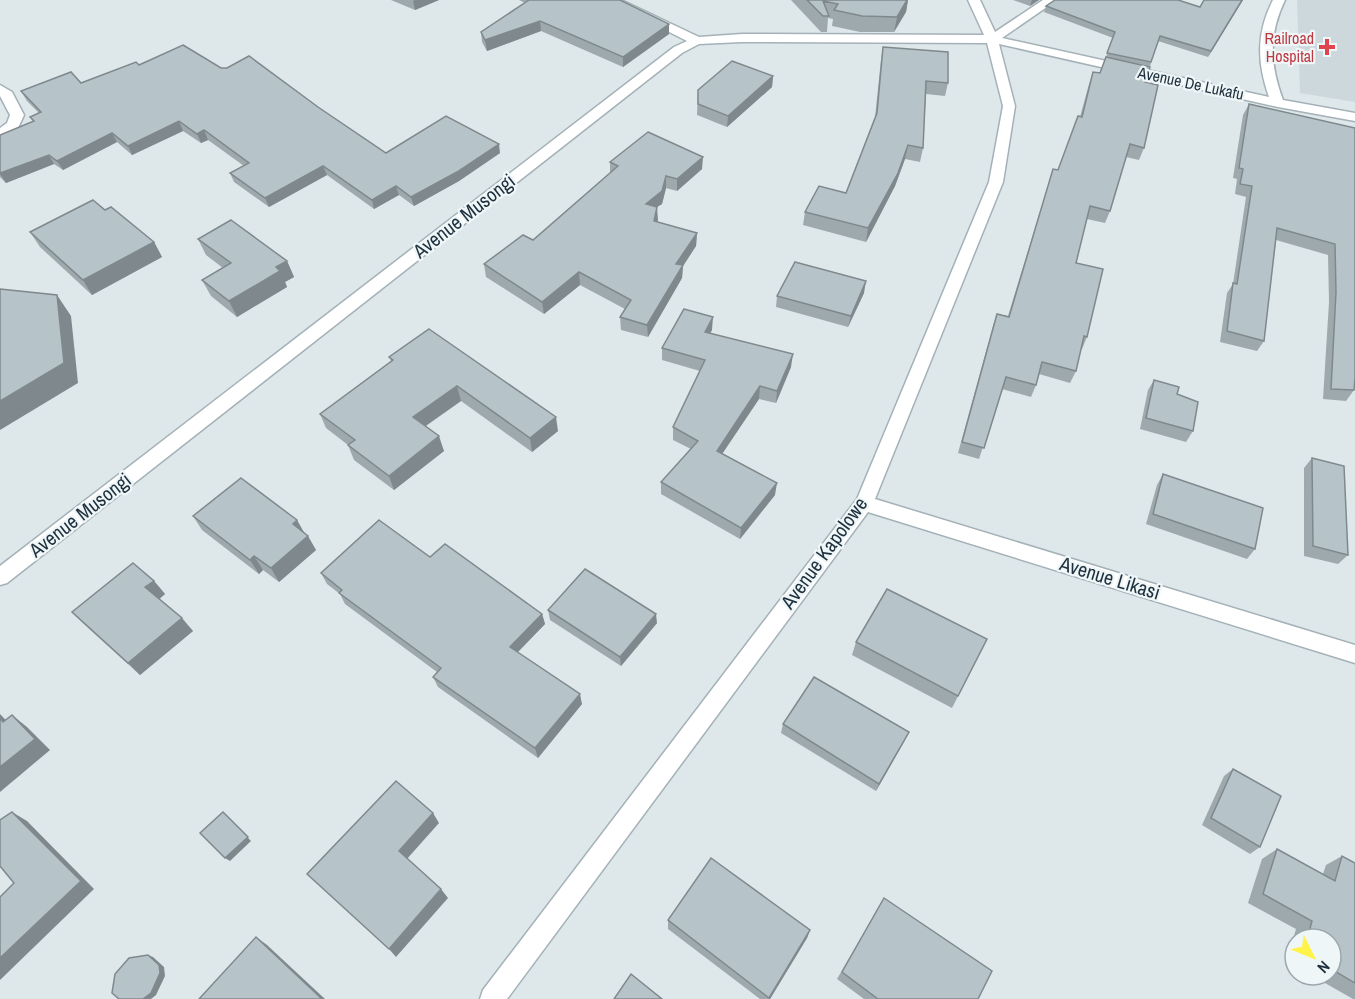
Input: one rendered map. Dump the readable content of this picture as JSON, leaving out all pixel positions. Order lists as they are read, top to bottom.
{
  "streets": {
    "street": [
      "Avenue De Lukafu",
      "Avenue Musongi",
      "Avenue Kapolowe",
      "Avenue Likasi"
    ]
  },
  "crossings": [
    ["Avenue De Lukafu", "Avenue Musongi"],
    ["Avenue De Lukafu", "Avenue Kapolowe"],
    ["Avenue Musongi", "Avenue Kapolowe"],
    ["Avenue Kapolowe", "Avenue Likasi"]
  ],
  "places": {
    "health": ["Railroad Hospital"]
  },
  "north": "bottom right"
}
